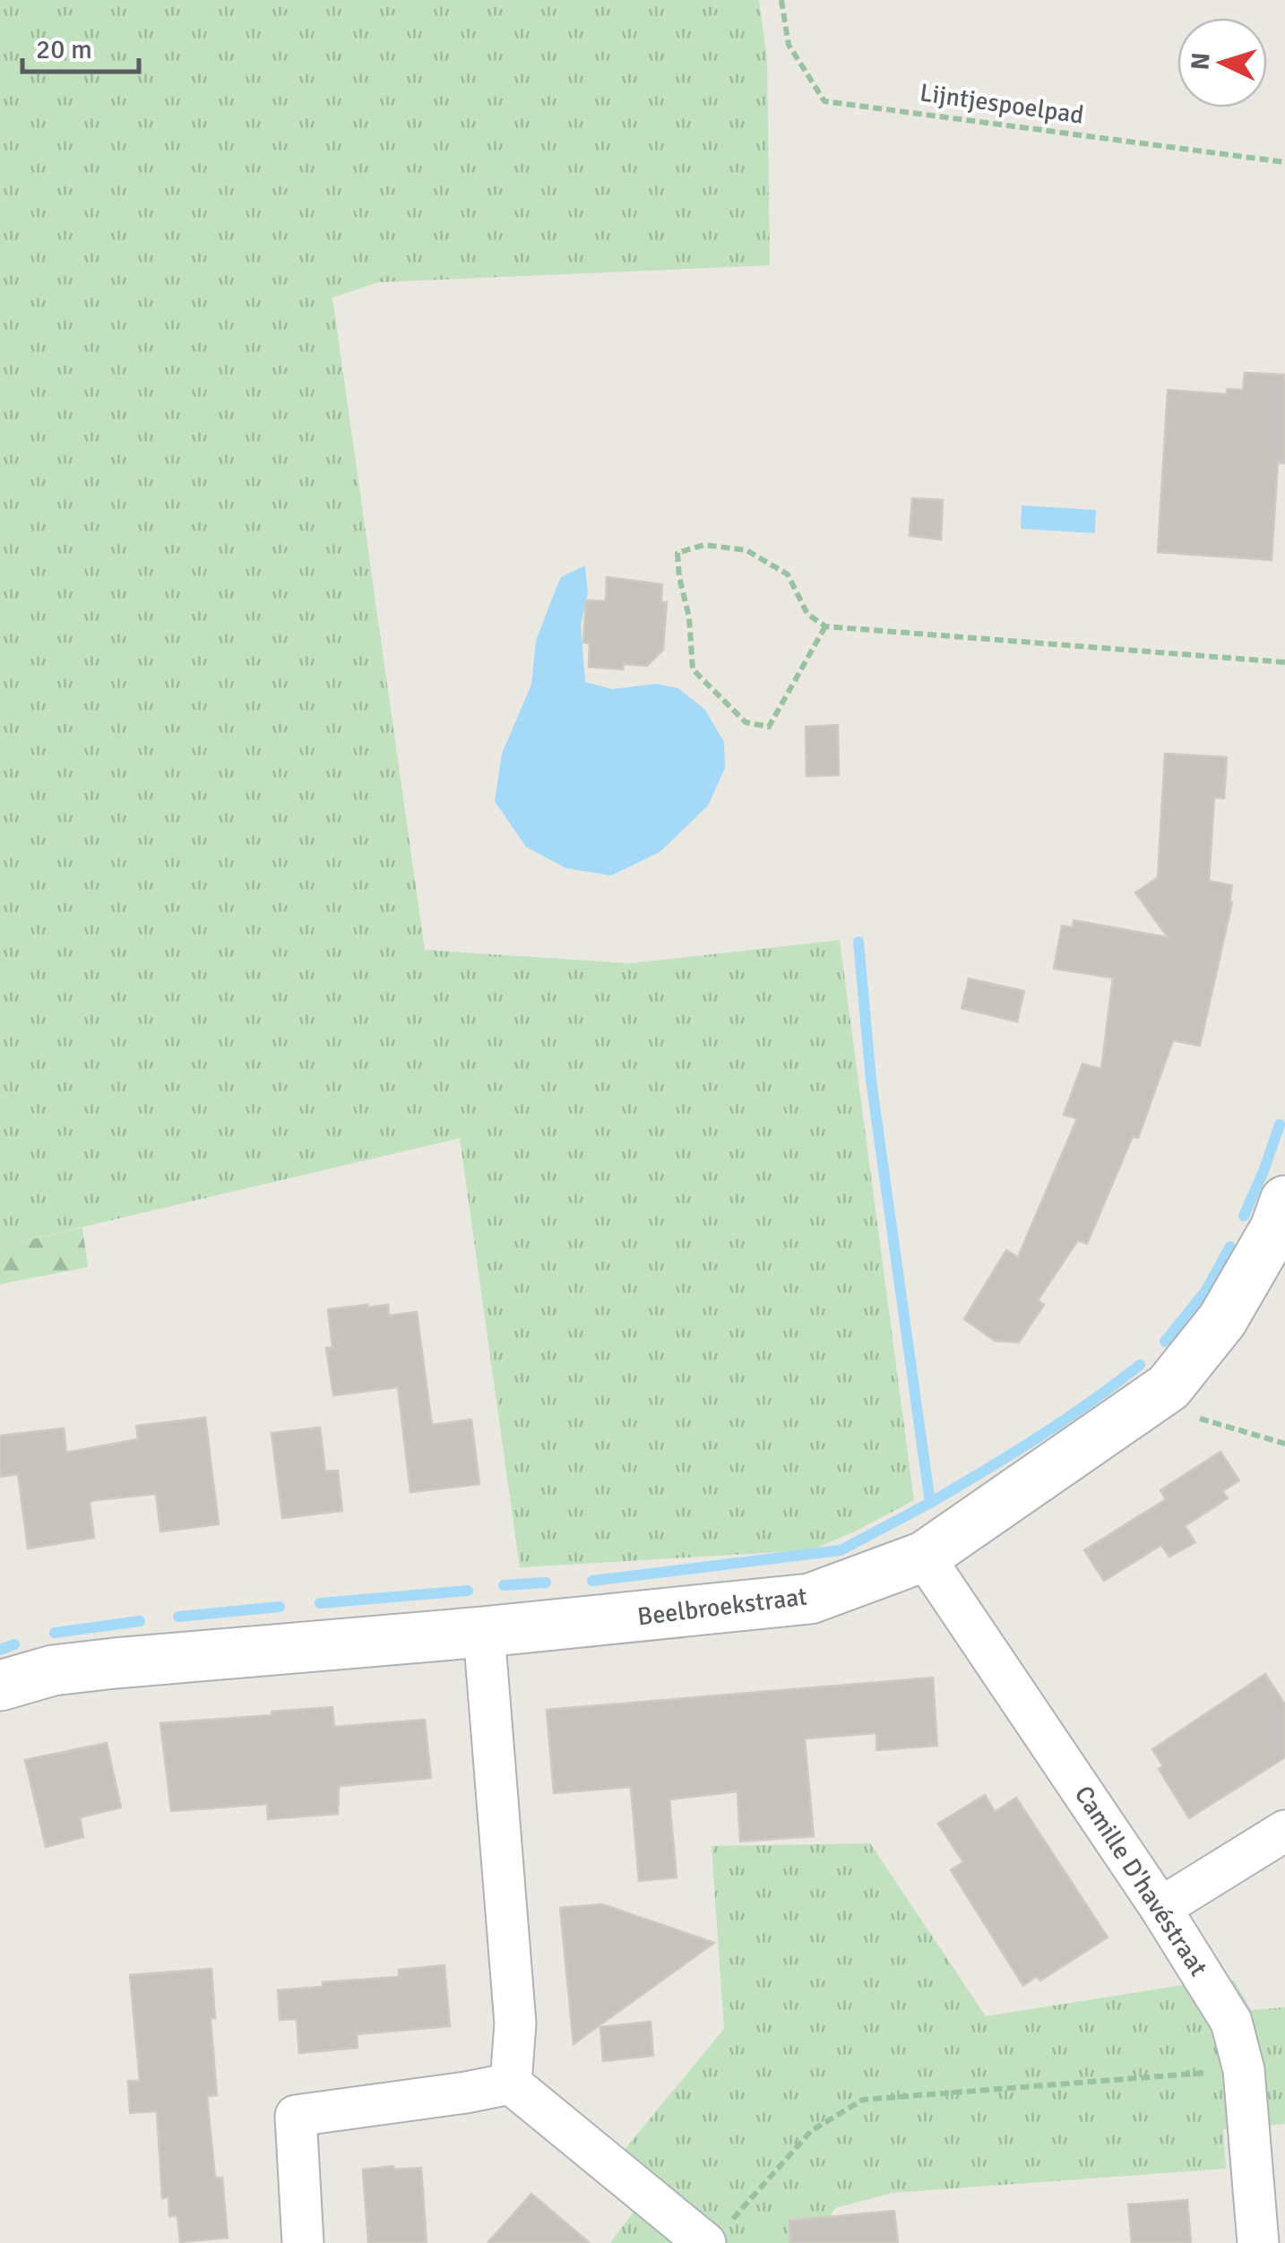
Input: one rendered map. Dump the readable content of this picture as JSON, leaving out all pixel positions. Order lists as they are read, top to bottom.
{
  "streets": {
    "street": ["Beelbroekstraat", "Camille D'havéstraat"],
    "path": ["Lijntjespoelpad"]
  },
  "crossings": [
    ["Beelbroekstraat", "Camille D'havéstraat"]
  ],
  "scale_bar": "20 m",
  "north": "left"
}
